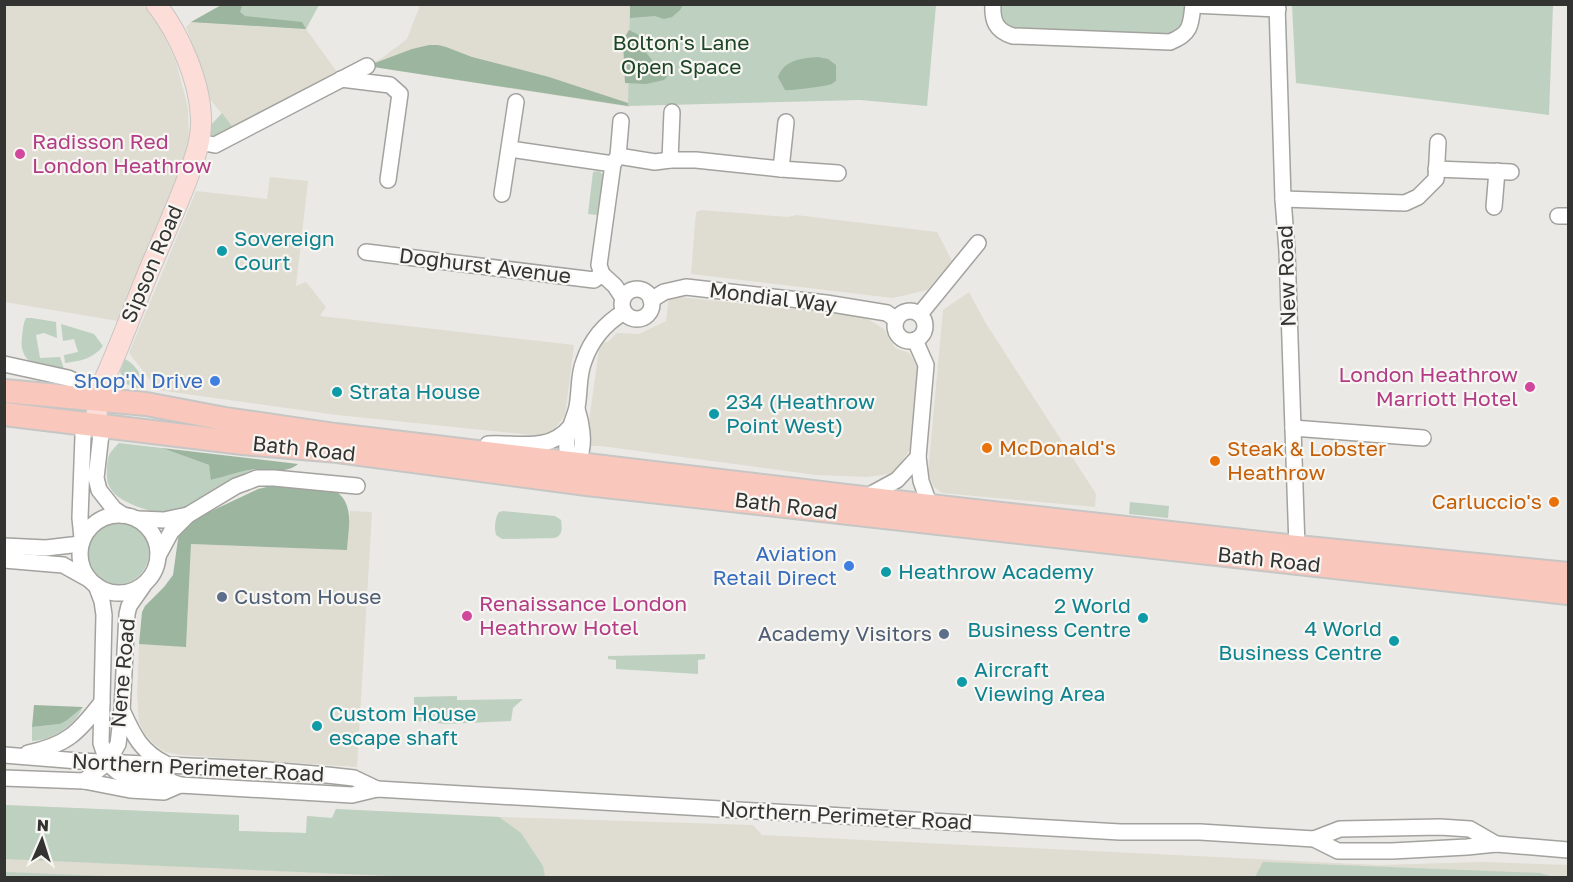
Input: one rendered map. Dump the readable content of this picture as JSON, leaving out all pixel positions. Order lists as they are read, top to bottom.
{
  "streets": {
    "highway": ["Bath Road"],
    "main road": ["Sipson Road"],
    "street": [
      "Doghurst Avenue",
      "New Road",
      "Mondial Way",
      "Nene Road",
      "Northern Perimeter Road"
    ]
  },
  "crossings": [
    ["Sipson Road", "Bath Road"],
    ["New Road", "Bath Road"],
    ["Nene Road", "Northern Perimeter Road"]
  ],
  "parks": ["Bolton's Lane Open Space"],
  "places": [
    "Radisson Red London Heathrow",
    "Sovereign Court",
    "Shop'N Drive",
    "London Heathrow Marriott Hotel",
    "Strata House",
    "234 (Heathrow Point West)",
    "McDonald's",
    "Steak & Lobster Heathrow",
    "Carluccio's",
    "Aviation Retail Direct",
    "Heathrow Academy",
    "Custom House",
    "Renaissance London Heathrow Hotel",
    "2 World Business Centre",
    "Academy Visitors",
    "4 World Business Centre",
    "Aircraft Viewing Area",
    "Custom House escape shaft"
  ],
  "north": "top"
}
